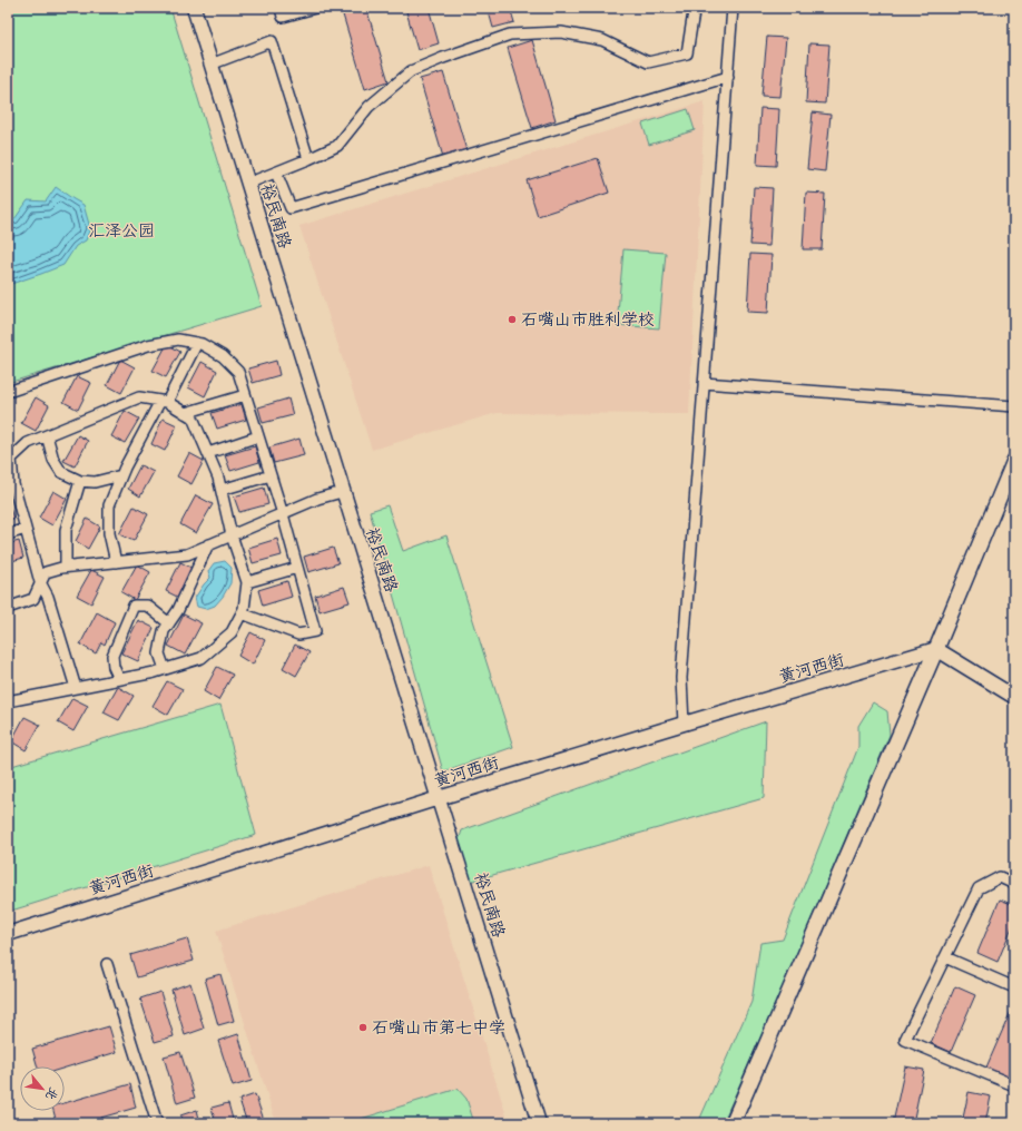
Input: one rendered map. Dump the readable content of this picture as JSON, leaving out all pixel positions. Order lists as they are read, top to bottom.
{
  "streets": {
    "street": ["裕民南路", "黄河西街"]
  },
  "crossings": [
    ["裕民南路", "黄河西街"]
  ],
  "parks": ["汇泽公园"],
  "places": ["石嘴山市胜利学校", "石嘴山市第七中学"],
  "north": "bottom right"
}
